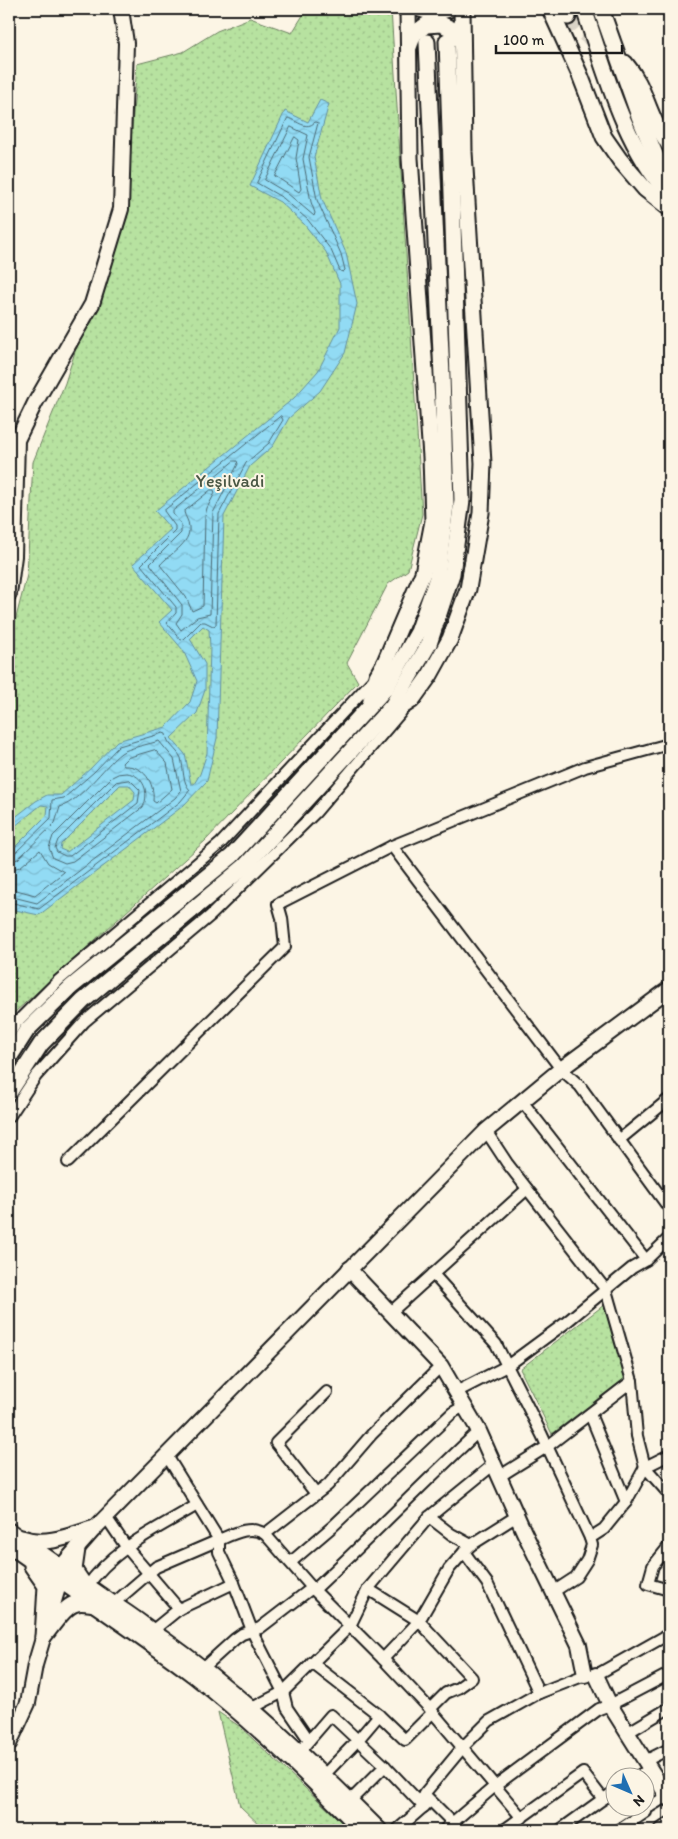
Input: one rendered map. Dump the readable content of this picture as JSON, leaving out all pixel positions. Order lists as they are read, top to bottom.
{
  "parks": ["Yeşilvadi"],
  "scale_bar": "100 m",
  "north": "bottom right"
}
